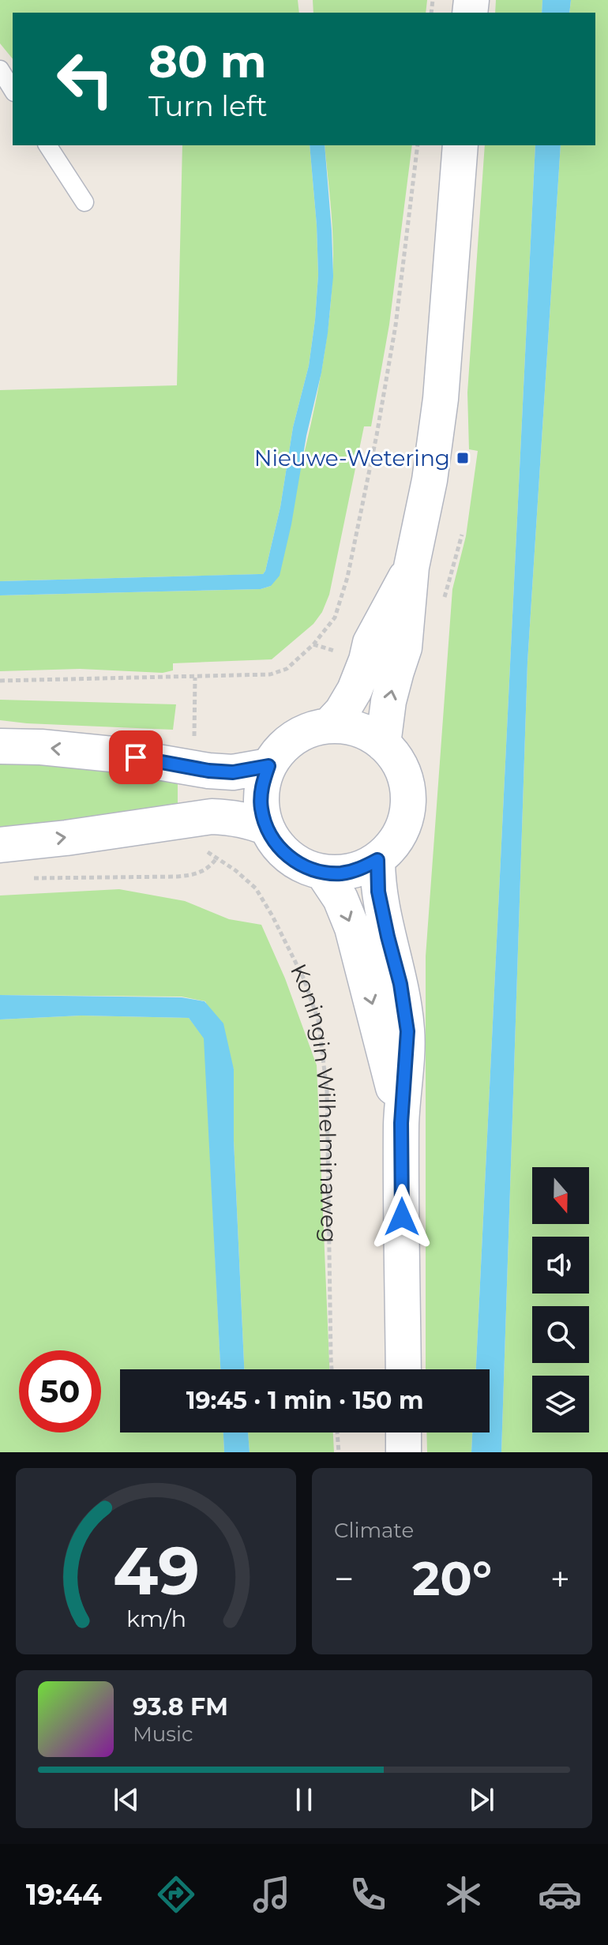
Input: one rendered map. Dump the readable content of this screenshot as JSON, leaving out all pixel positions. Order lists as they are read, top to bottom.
{
  "streets": {
    "path": ["Koningin Wilhelminaweg"]
  },
  "places": {
    "transit": ["Nieuwe-Wetering"]
  },
  "north": "bottom",
  "page": {
    "turn": ["80 m", "Turn left"],
    "limit": "50",
    "trip": "19:45 · 1 min · 150 m",
    "tile": "Climate",
    "heat": ["−", "20°", "+"],
    "song": ["93.8 FM", "Music"],
    "tabs": "19:44",
    "gauge": ["49", "km/h"]
  }
}
